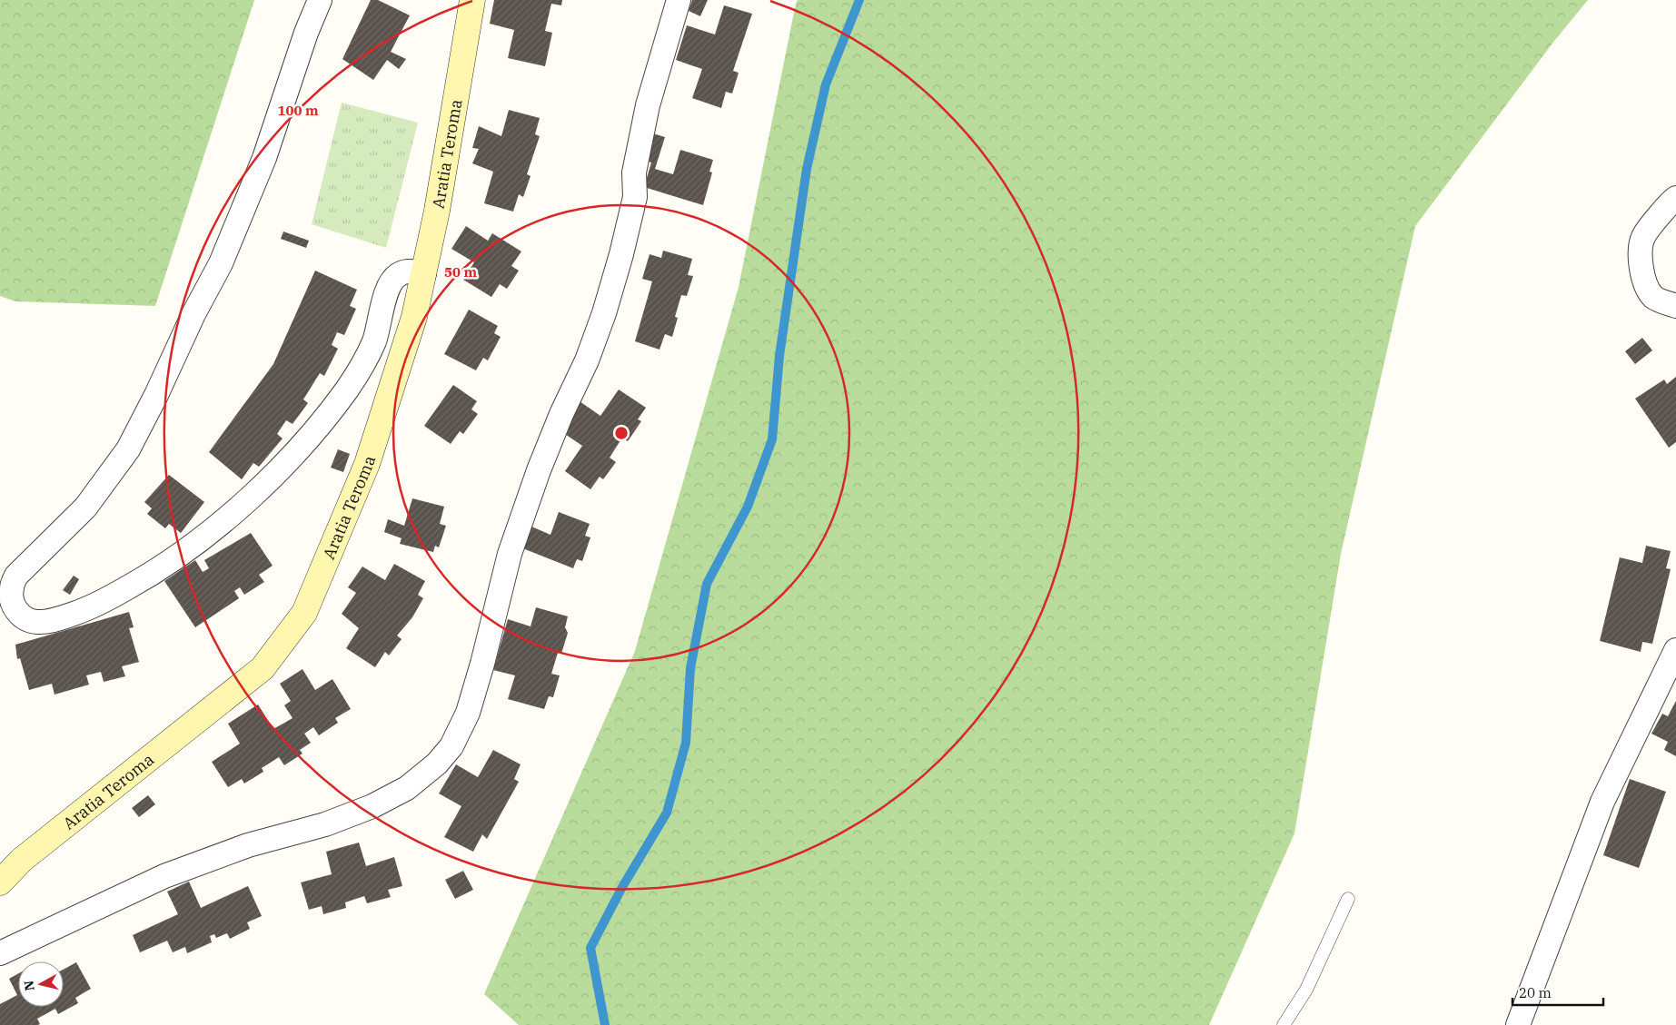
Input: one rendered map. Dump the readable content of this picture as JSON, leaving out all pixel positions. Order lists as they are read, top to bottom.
{
  "streets": {
    "main road": ["Aratia Teroma"]
  },
  "scale_bar": "20 m",
  "north": "left",
  "rings": ["100 m", "50 m"]
}
